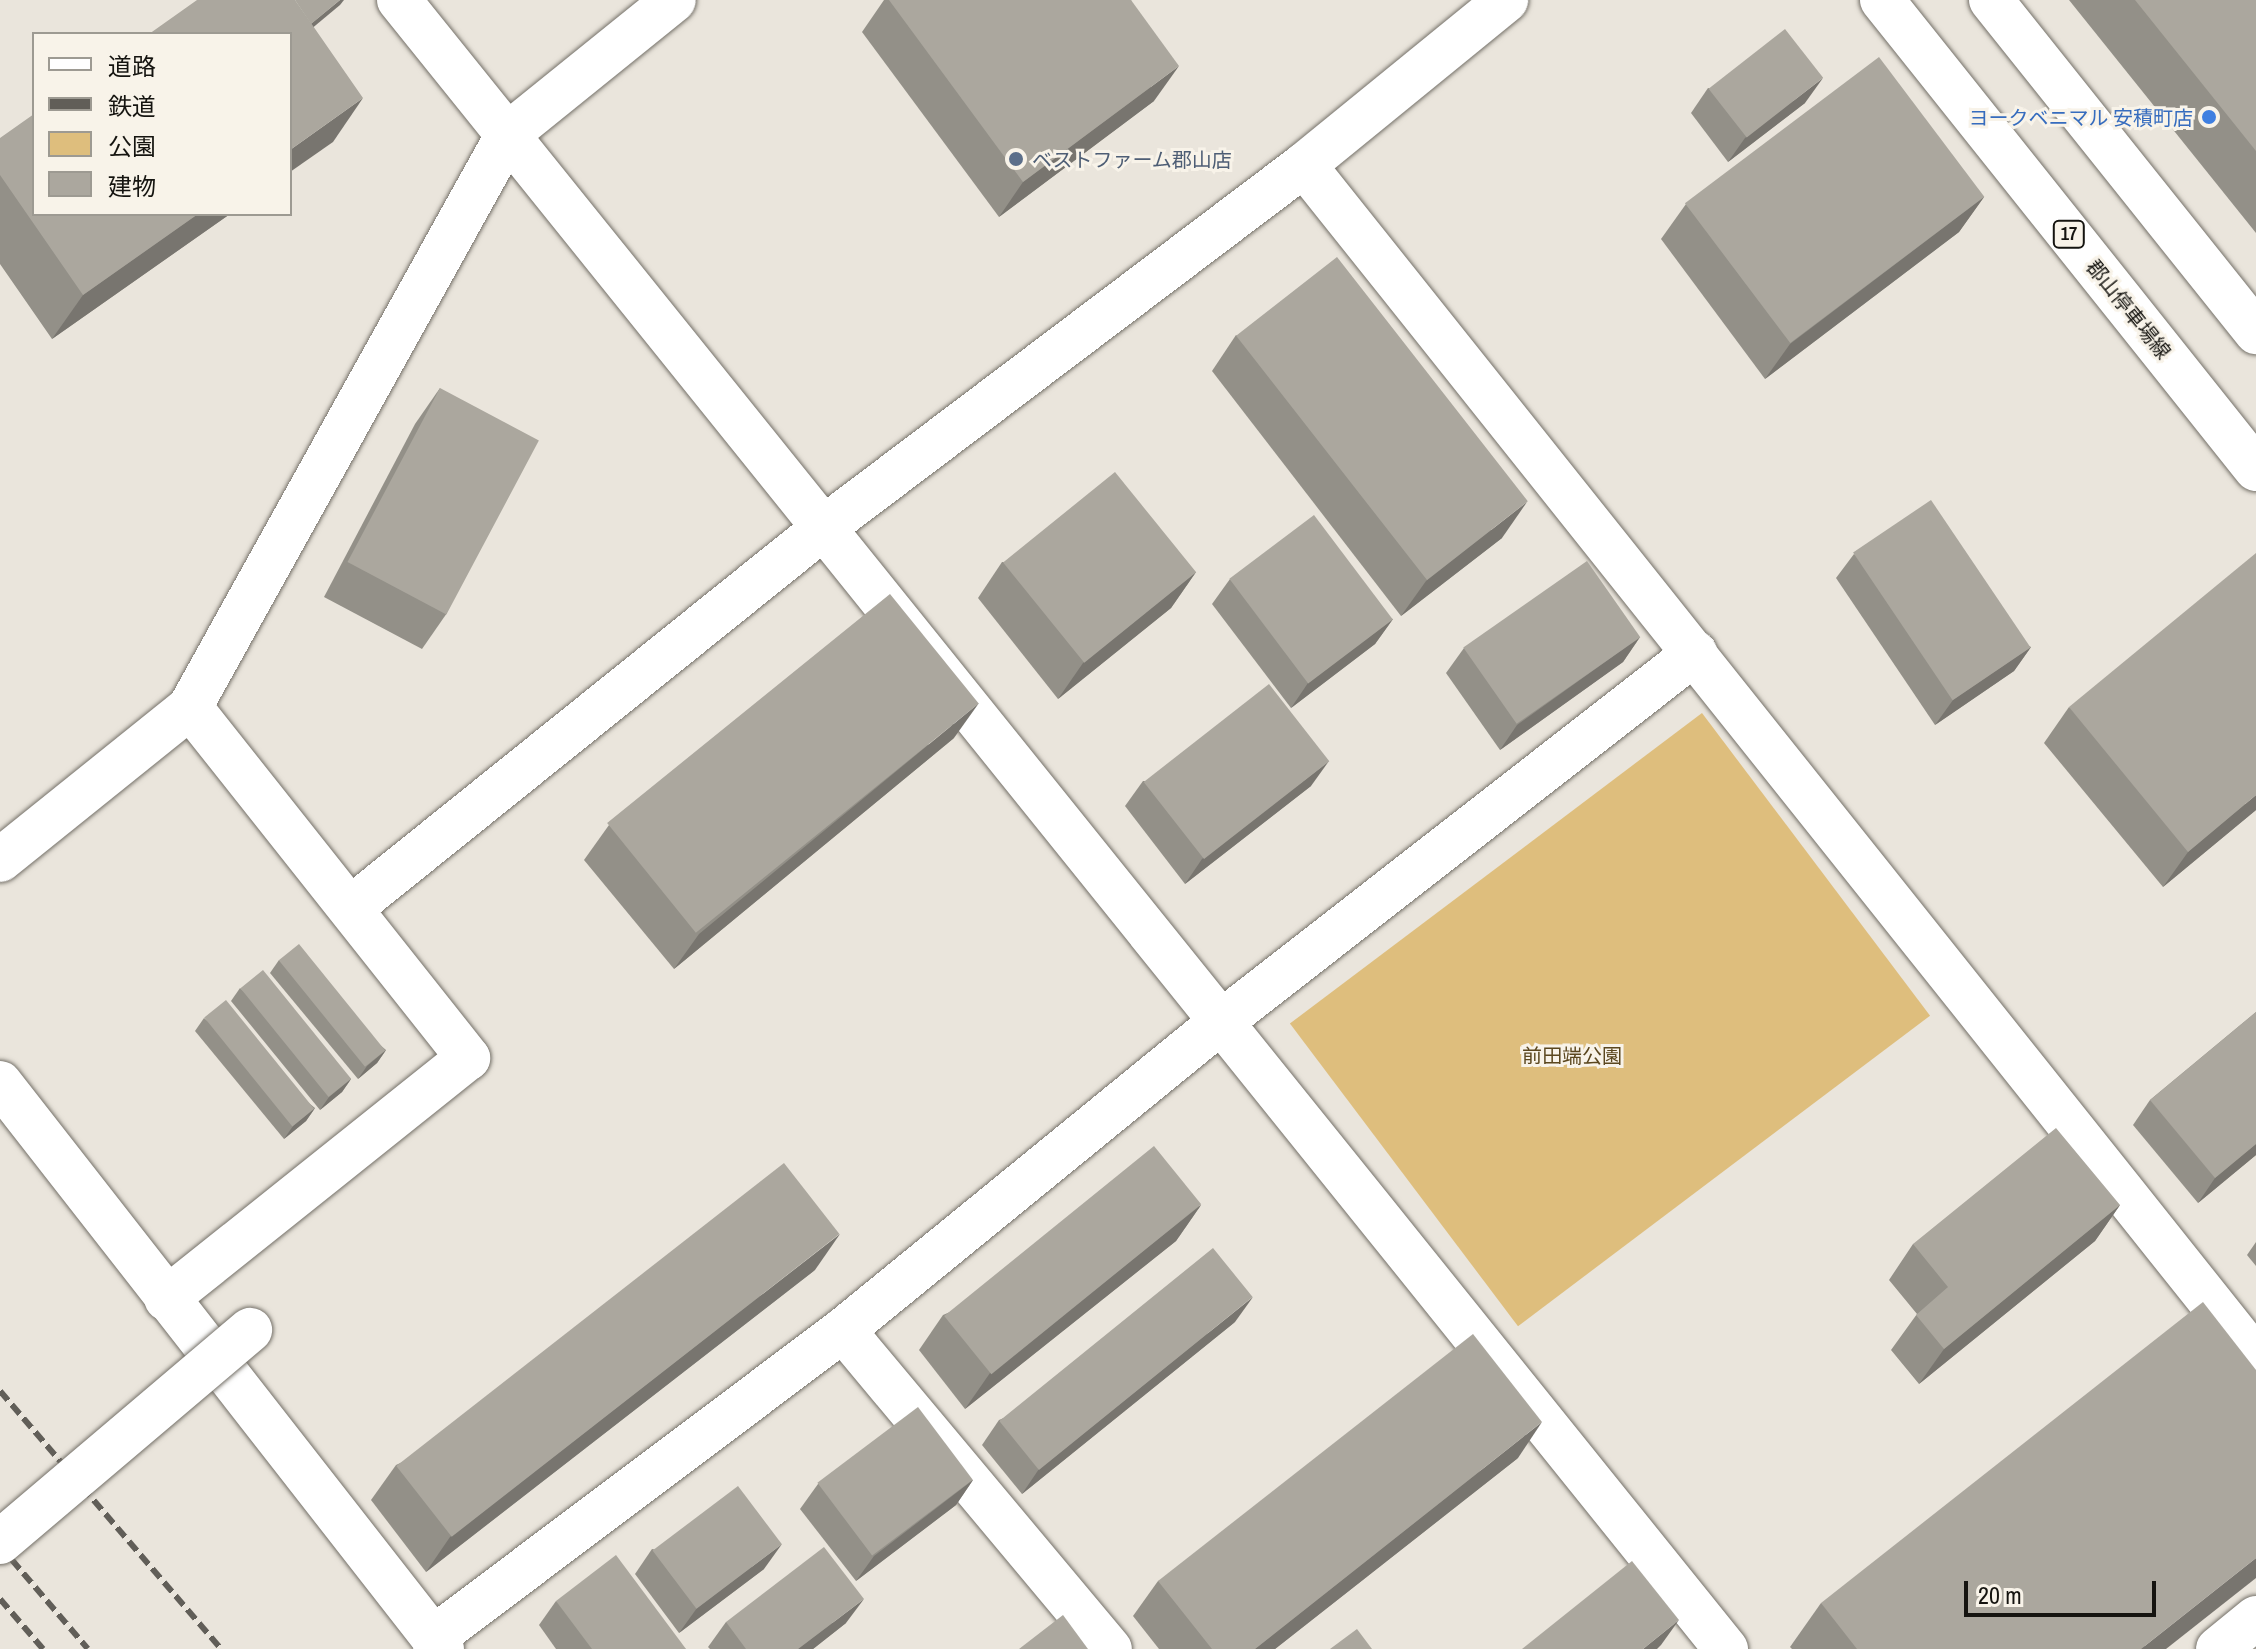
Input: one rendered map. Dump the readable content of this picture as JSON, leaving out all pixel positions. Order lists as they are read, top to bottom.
{
  "streets": {
    "street": ["17", "郡山停車場線"]
  },
  "parks": ["前田端公園"],
  "places": ["ヨークベニマル 安積町店", "ベストファーム郡山店"],
  "legend": [
    "道路",
    "鉄道",
    "公園",
    "建物"
  ],
  "scale_bar": "20 m"
}
